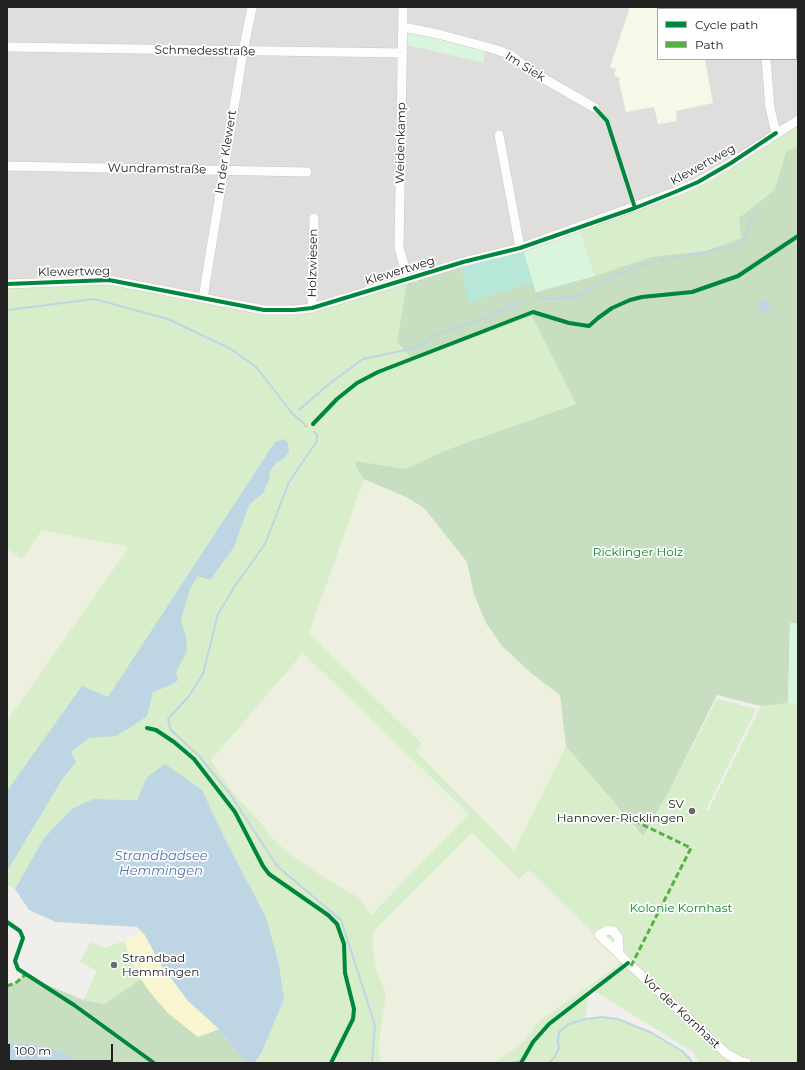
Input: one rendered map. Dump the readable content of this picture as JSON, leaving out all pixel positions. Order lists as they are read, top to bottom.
{
  "streets": {
    "street": [
      "Schmedesstraße",
      "Im Siek",
      "Weidenkamp",
      "In der Klewert",
      "Klewertweg",
      "Wundramstraße",
      "Holzwiesen",
      "Vor der Kornhast"
    ]
  },
  "crossings": [
    ["Schmedesstraße", "Weidenkamp"],
    ["Schmedesstraße", "In der Klewert"],
    ["Im Siek", "Weidenkamp"],
    ["Weidenkamp", "Klewertweg"],
    ["In der Klewert", "Klewertweg"],
    ["In der Klewert", "Wundramstraße"],
    ["Klewertweg", "Holzwiesen"]
  ],
  "water": ["Strandbadsee Hemmingen"],
  "parks": ["Ricklinger Holz", "Kolonie Kornhast"],
  "places": ["SV Hannover-Ricklingen", "Strandbad Hemmingen"],
  "legend": ["Cycle path", "Path"],
  "scale_bar": "100 m"
}
